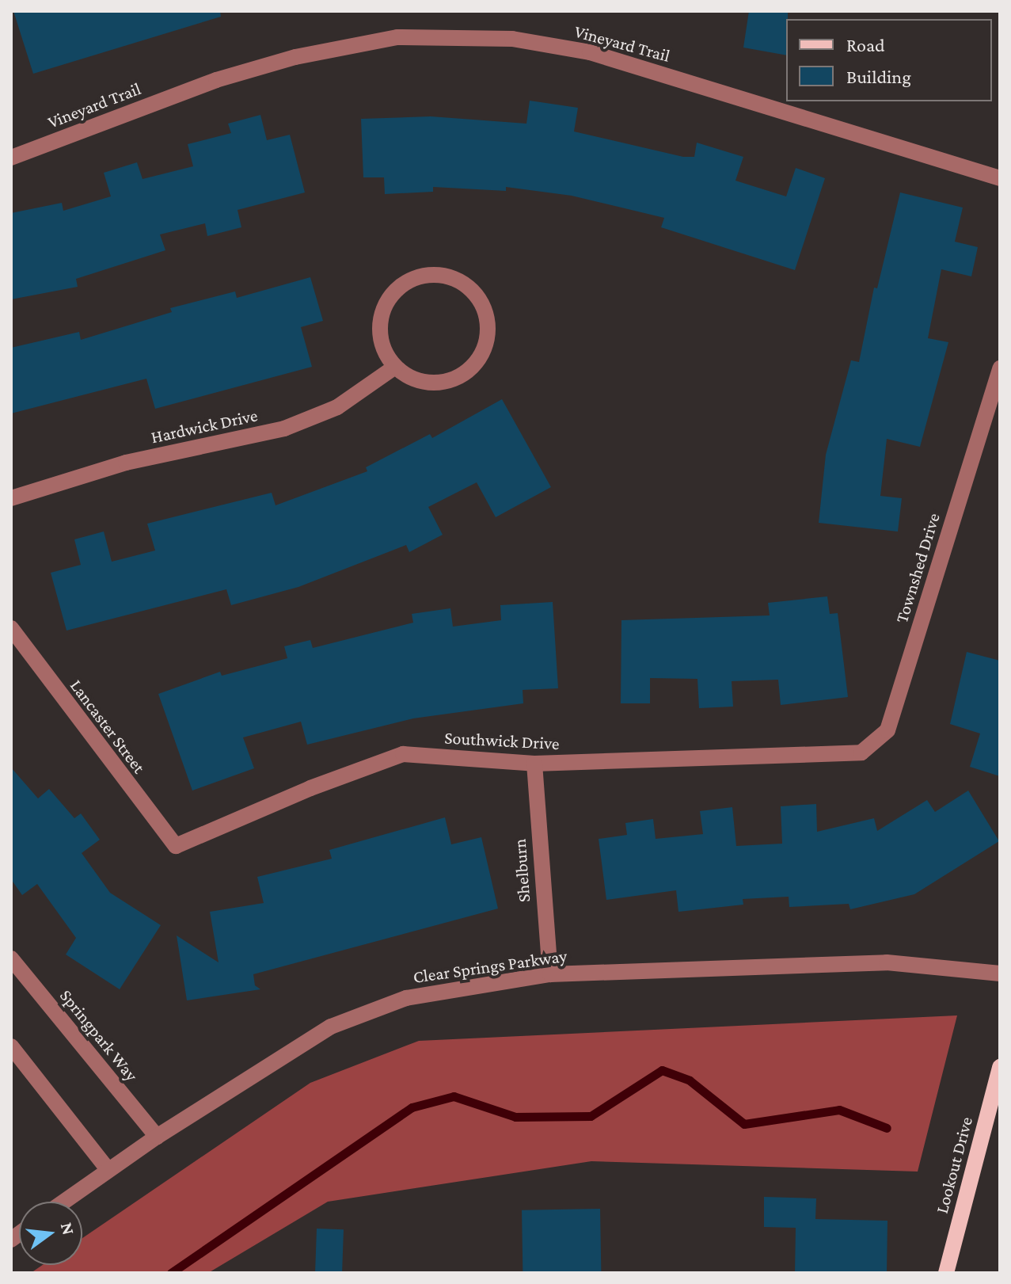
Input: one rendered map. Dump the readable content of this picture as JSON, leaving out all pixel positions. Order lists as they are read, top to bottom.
{
  "streets": {
    "main road": ["Lookout Drive"],
    "street": [
      "Vineyard Trail",
      "Hardwick Drive",
      "Townshed Drive",
      "Lancaster Street",
      "Southwick Drive",
      "Shelburn",
      "Clear Springs Parkway",
      "Springpark Way"
    ]
  },
  "crossings": [
    ["Townshed Drive", "Southwick Drive"],
    ["Lancaster Street", "Southwick Drive"],
    ["Southwick Drive", "Shelburn"],
    ["Shelburn", "Clear Springs Parkway"],
    ["Clear Springs Parkway", "Springpark Way"]
  ],
  "legend": ["Road", "Building"],
  "north": "right"
}
